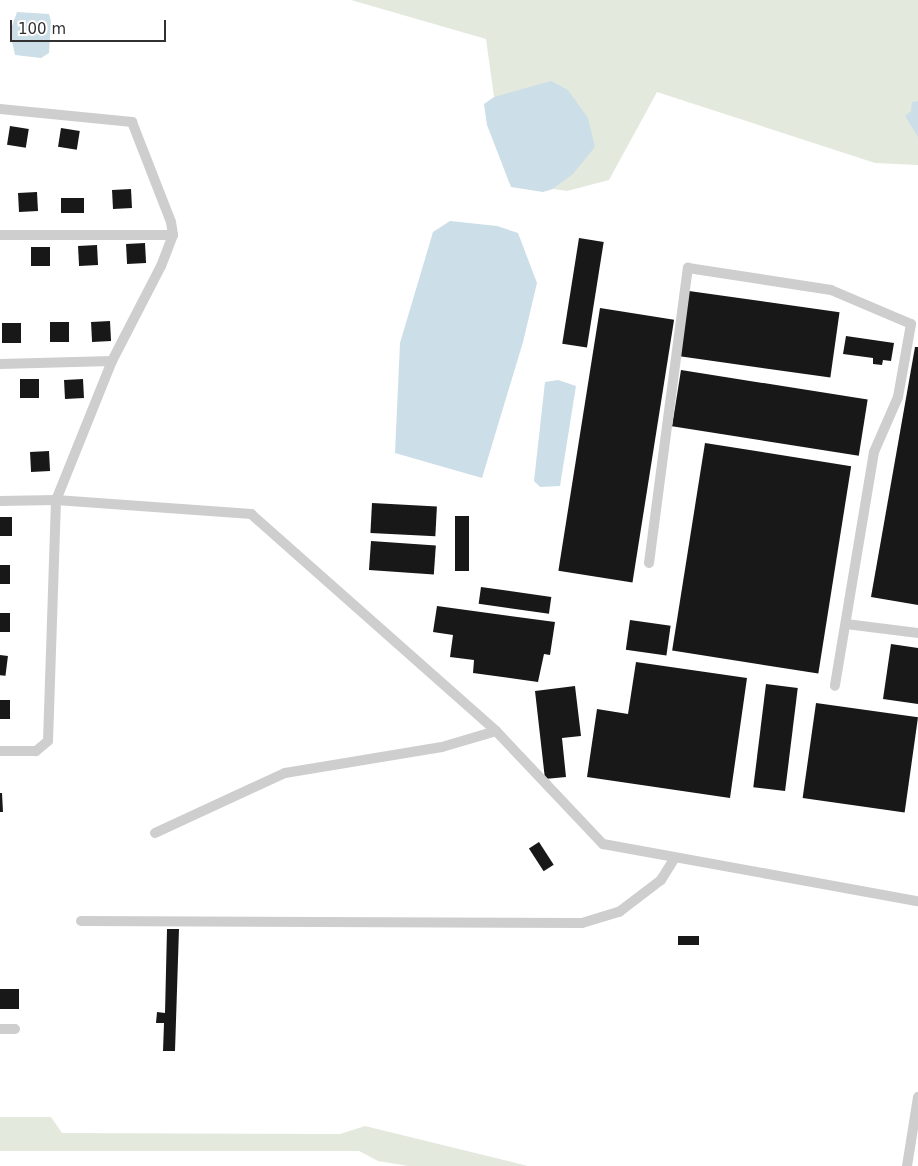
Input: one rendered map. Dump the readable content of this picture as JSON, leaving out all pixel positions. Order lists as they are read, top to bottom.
{
  "scale_bar": "100 m"
}
